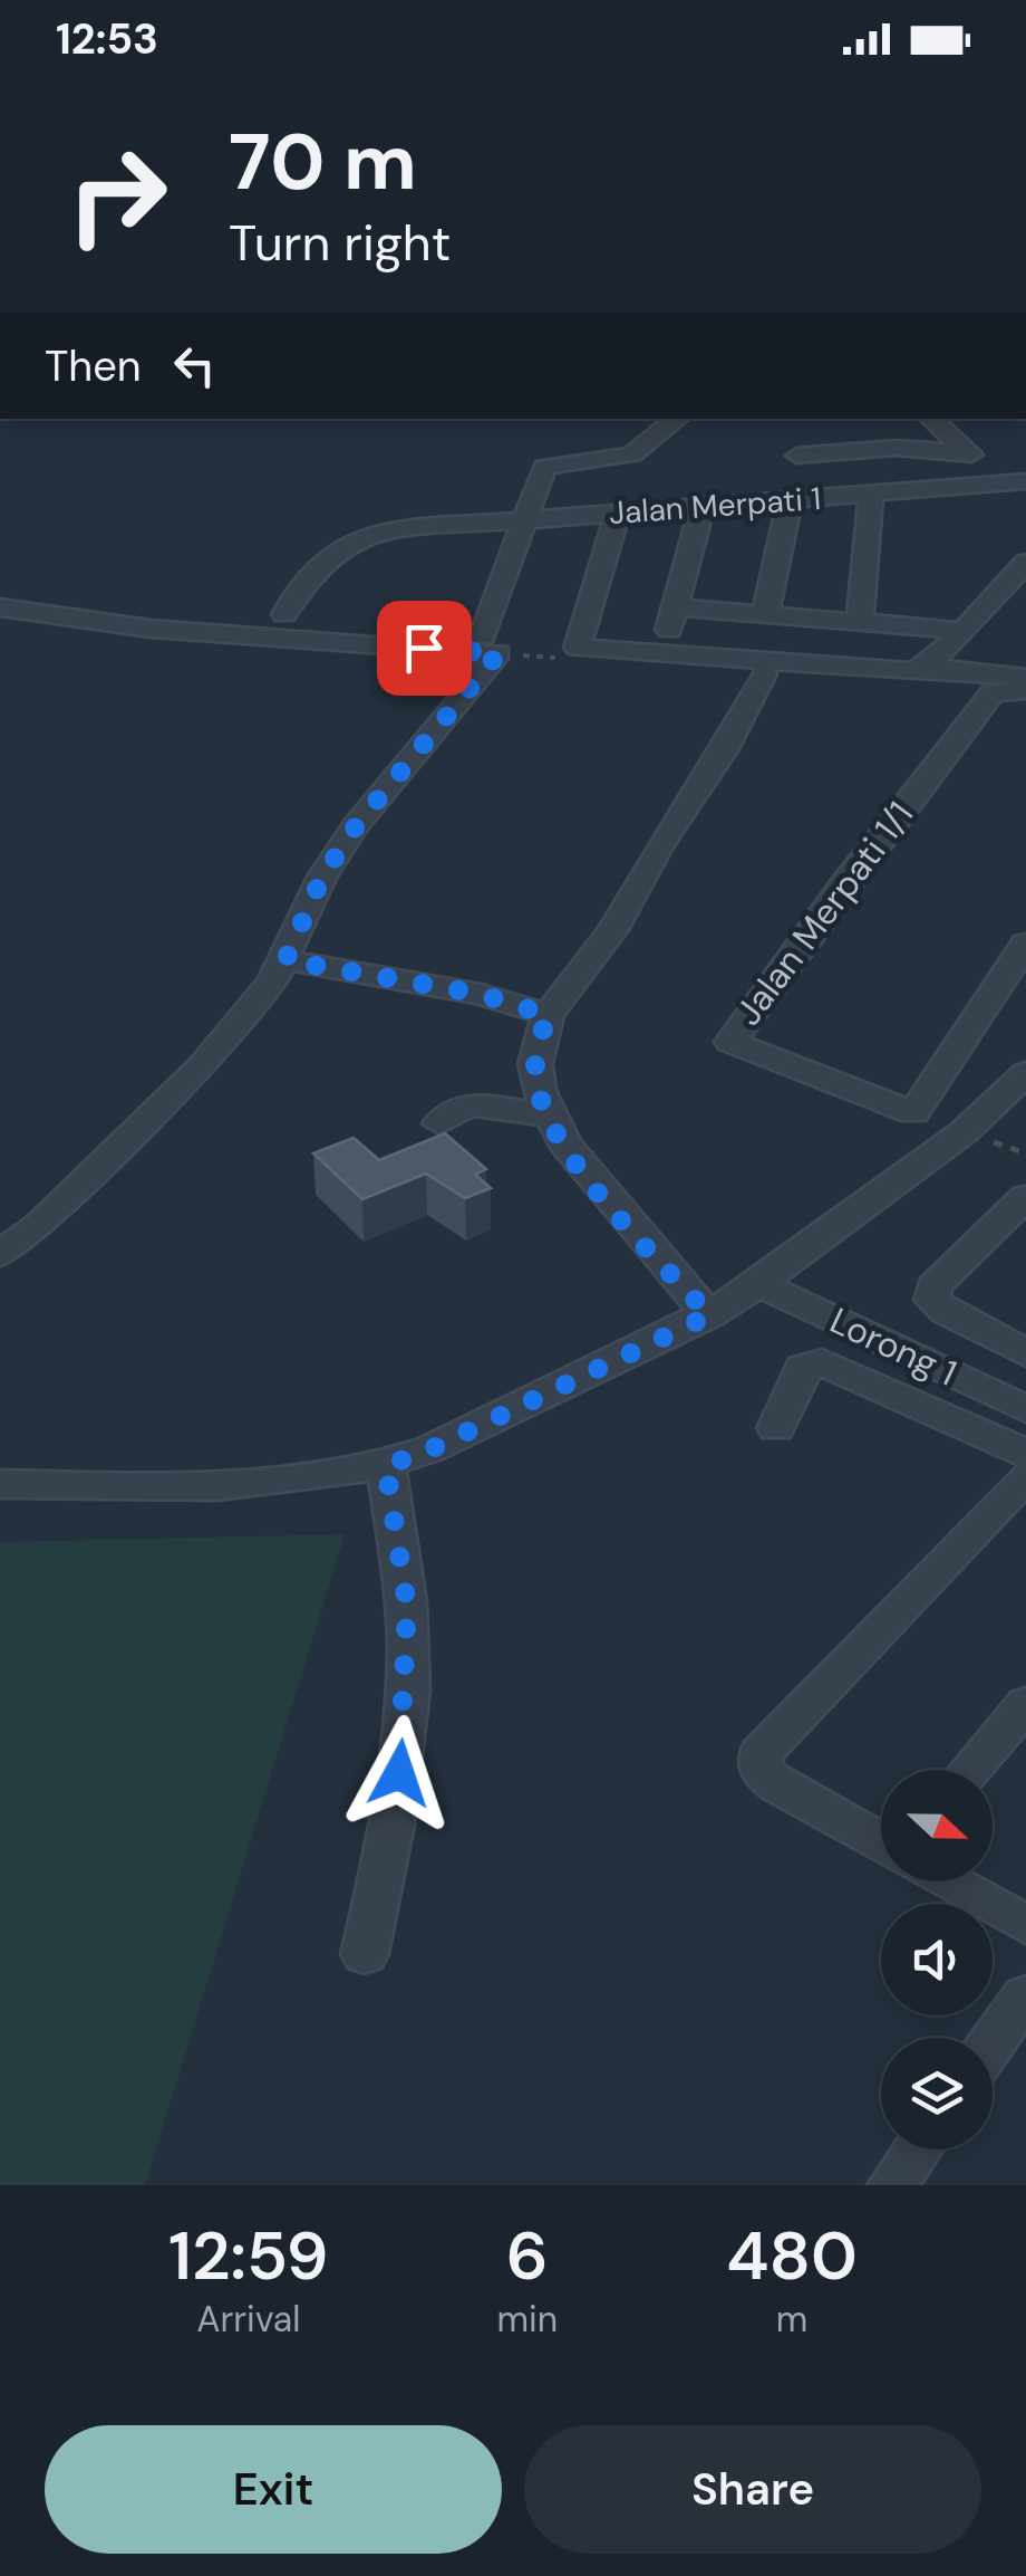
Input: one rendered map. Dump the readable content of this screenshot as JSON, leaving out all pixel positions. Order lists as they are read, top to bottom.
{
  "streets": {
    "street": ["Jalan Merpati 1", "Jalan Merpati 1/1", "Lorong 1"]
  },
  "north": "right",
  "page": {
    "status": "12:53",
    "turn": ["70 m", "Turn right"],
    "then": "Then",
    "eta": [
      "12:59",
      "Arrival",
      "6",
      "min",
      "480",
      "m"
    ],
    "buttons": ["Exit", "Share"]
  }
}
